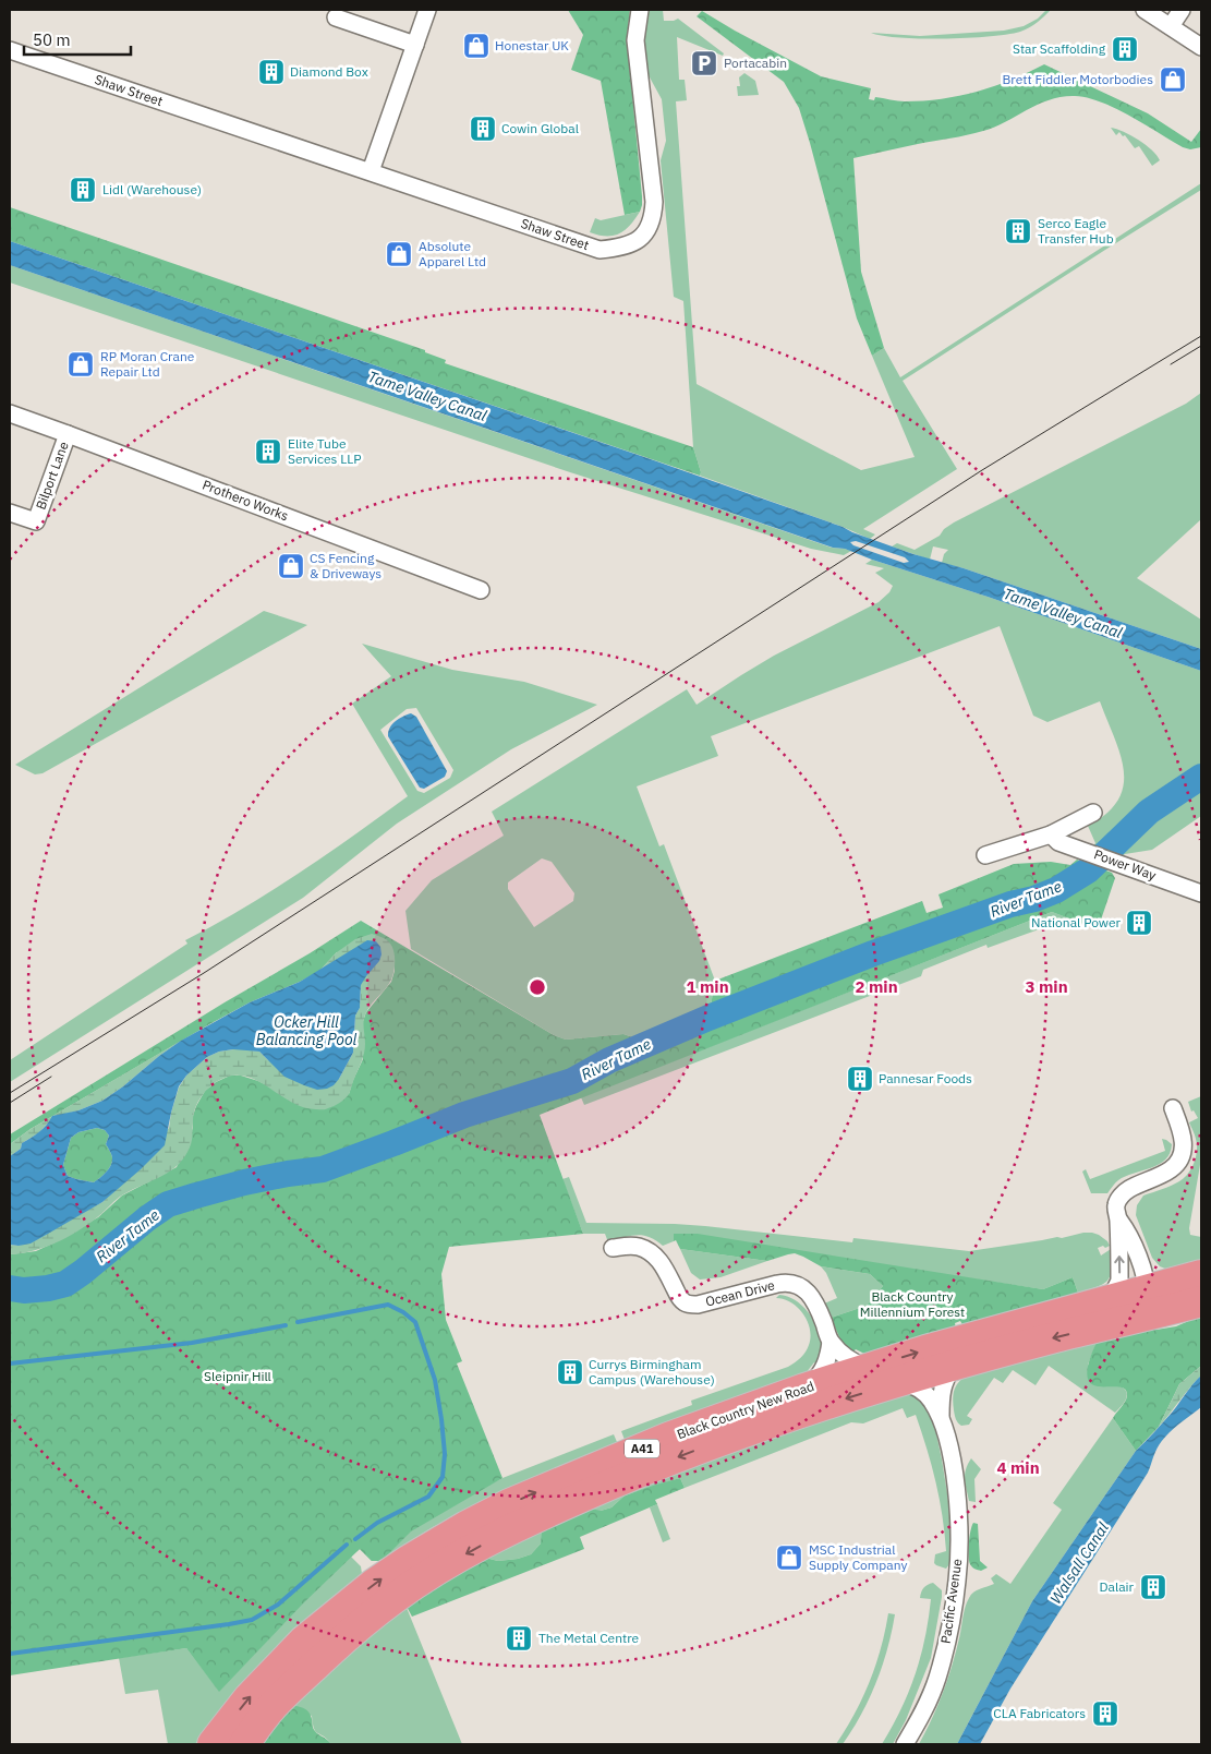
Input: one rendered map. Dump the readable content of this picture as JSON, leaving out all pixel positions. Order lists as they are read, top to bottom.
{
  "streets": {
    "highway": ["Black Country New Road", "A41"],
    "street": [
      "Shaw Street",
      "Bilport Lane",
      "Prothero Works",
      "Power Way",
      "Ocean Drive",
      "Pacific Avenue"
    ]
  },
  "crossings": [
    ["Bilport Lane", "Prothero Works"],
    ["Ocean Drive", "Black Country New Road"],
    ["Black Country New Road", "Pacific Avenue"]
  ],
  "water": [
    "Tame Valley Canal",
    "River Tame",
    "Ocker Hill Balancing Pool",
    "Walsall Canal"
  ],
  "parks": ["Black Country Millennium Forest", "Sleipnir Hill"],
  "places": {
    "shop": [
      "Honestar UK",
      "Brett Fiddler Motorbodies",
      "Absolute Apparel Ltd",
      "RP Moran Crane Repair Ltd",
      "CS Fencing & Driveways",
      "MSC Industrial Supply Company"
    ],
    "building": [
      "Star Scaffolding",
      "Diamond Box",
      "Cowin Global",
      "Lidl (Warehouse)",
      "Serco Eagle Transfer Hub",
      "Elite Tube Services LLP",
      "National Power",
      "Pannesar Foods",
      "Currys Birmingham Campus (Warehouse)",
      "Dalair",
      "The Metal Centre",
      "CLA Fabricators"
    ],
    "parking": ["Portacabin"]
  },
  "scale_bar": "50 m",
  "rings": [
    "1 min",
    "2 min",
    "3 min",
    "4 min"
  ]
}
